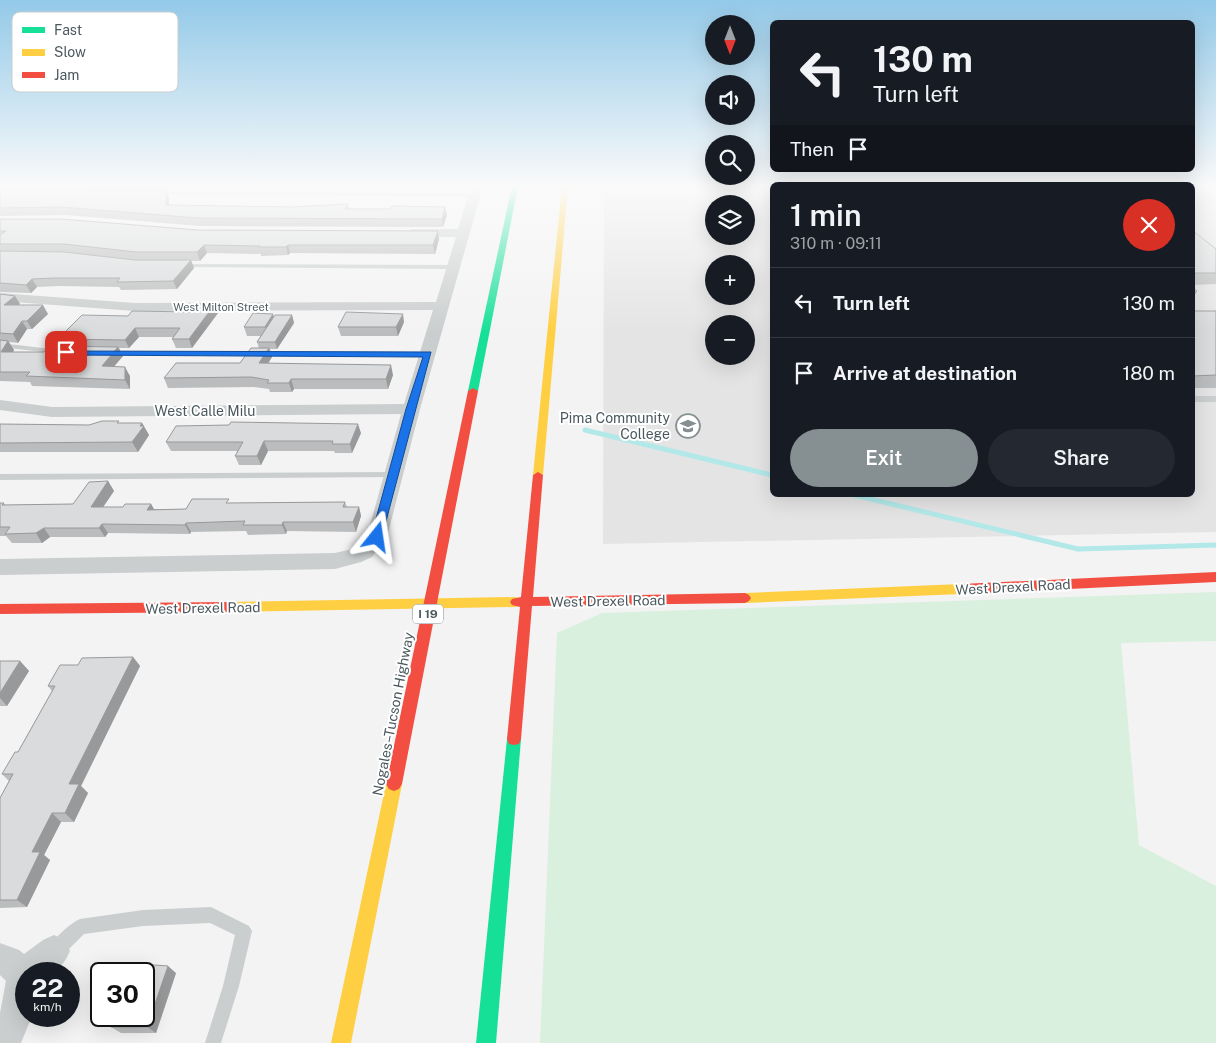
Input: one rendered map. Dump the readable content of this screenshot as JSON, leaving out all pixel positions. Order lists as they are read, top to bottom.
{
  "streets": {
    "main road": ["West Drexel Road", "I 19", "Nogales–Tucson Highway"],
    "street": ["West Milton Street", "West Calle Milu"]
  },
  "places": {
    "school or university": ["Pima Community College"]
  },
  "legend": ["Fast", "Slow", "Jam"],
  "north": "bottom",
  "page": {
    "map_buttons": ["+", "−"],
    "turn": ["130 m", "Turn left"],
    "then": "Then",
    "heading": ["1 min", "310 m · 09:11"],
    "list": [
      {
        "name": "Turn left",
        "value": "130 m"
      },
      {
        "name": "Arrive at destination",
        "value": "180 m"
      }
    ],
    "buttons": ["Exit", "Share"],
    "speed": "22 km/h",
    "limit": "30"
  }
}
